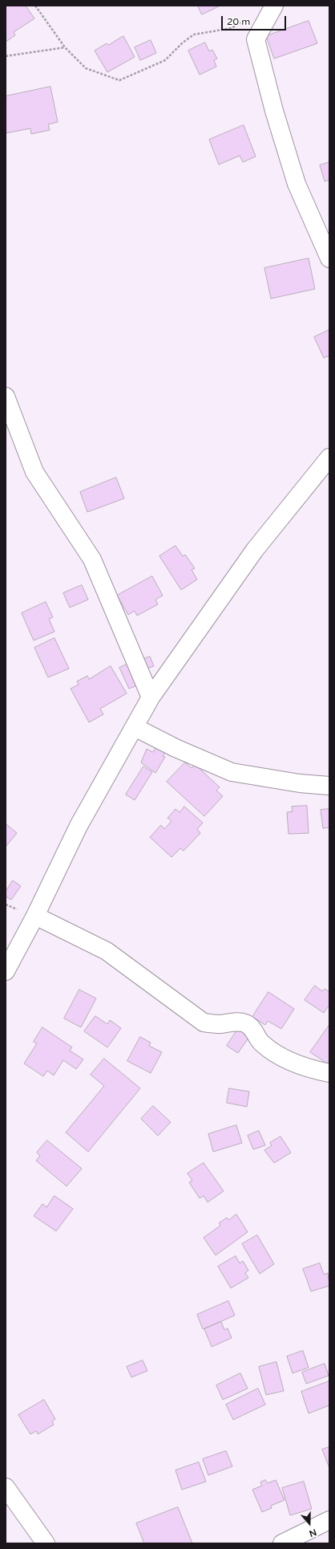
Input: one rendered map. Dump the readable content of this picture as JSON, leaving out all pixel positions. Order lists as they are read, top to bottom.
{
  "scale_bar": "20 m",
  "north": "bottom"
}
